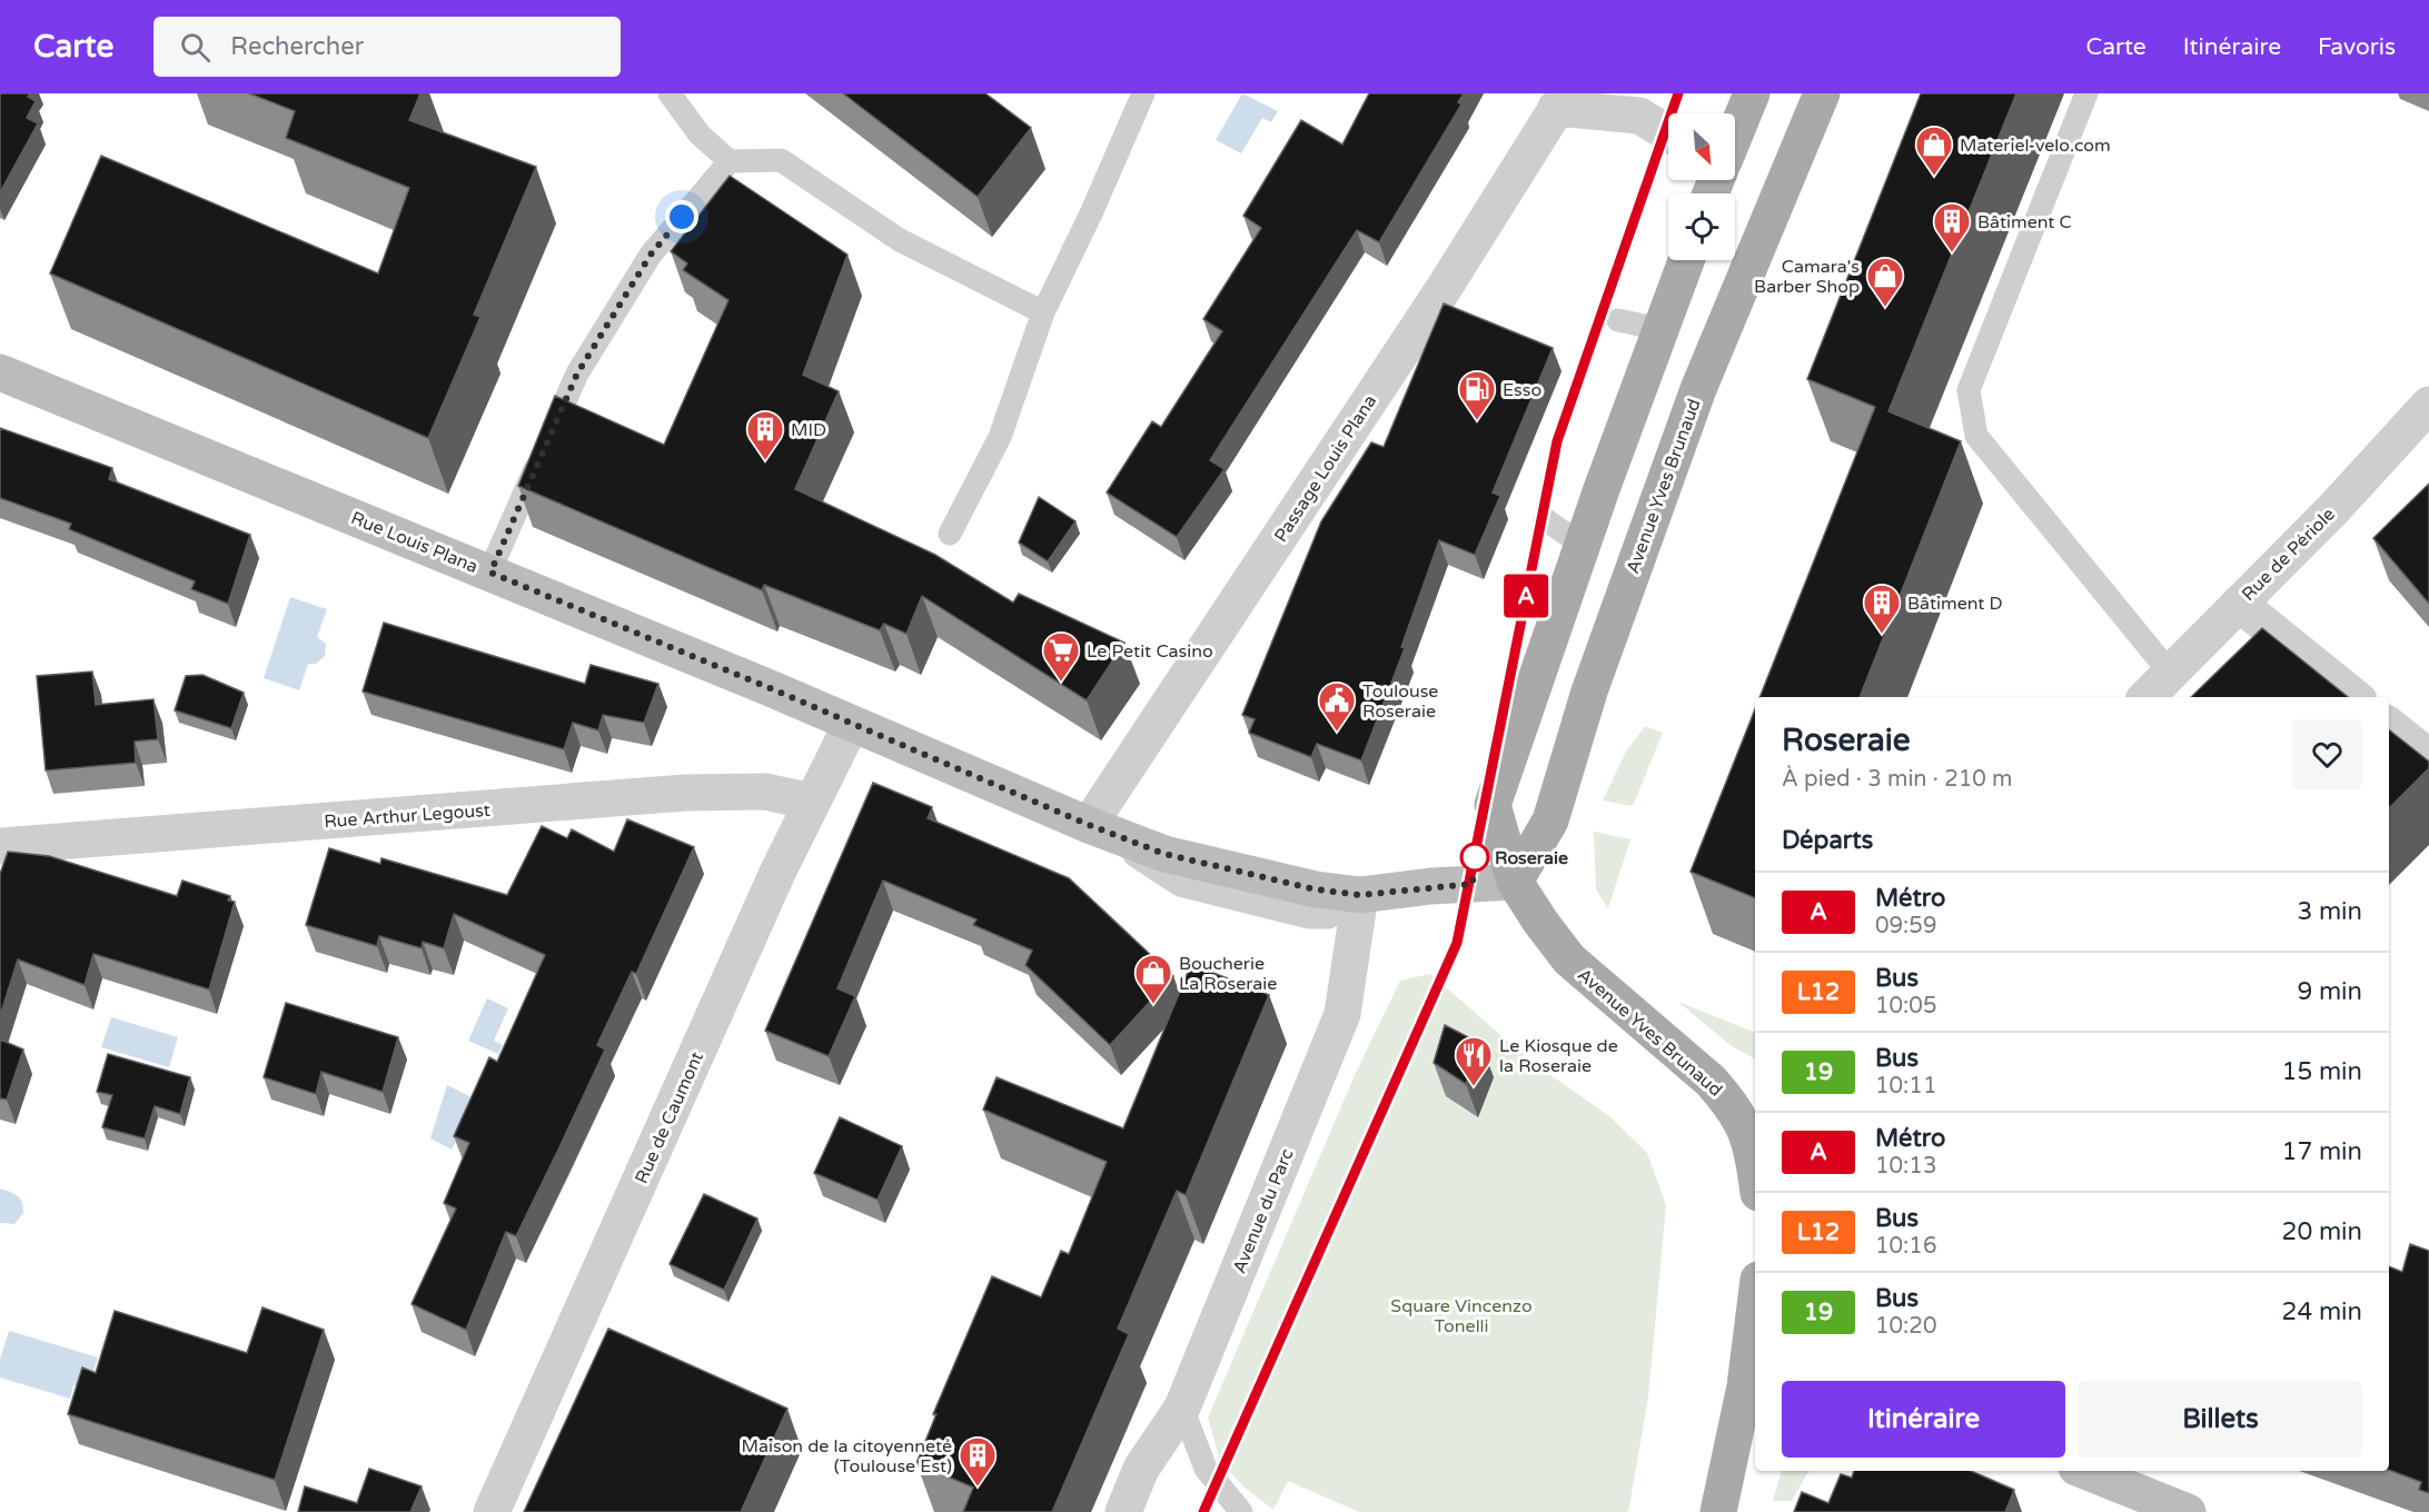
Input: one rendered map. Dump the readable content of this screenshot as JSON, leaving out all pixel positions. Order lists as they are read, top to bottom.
{
  "streets": {
    "main road": ["Avenue Yves Brunaud"],
    "street": [
      "Passage Louis Plana",
      "Rue Louis Plana",
      "Rue de Périole",
      "Rue Arthur Legoust",
      "Rue de Caumont",
      "Avenue du Parc"
    ]
  },
  "crossings": [
    ["Passage Louis Plana", "Rue Louis Plana"],
    ["Avenue Yves Brunaud", "Rue Louis Plana"],
    ["Rue Louis Plana", "Rue de Caumont"],
    ["Rue Louis Plana", "Avenue du Parc"],
    ["Rue Arthur Legoust", "Rue de Caumont"]
  ],
  "parks": ["Square Vincenzo Tonelli"],
  "places": {
    "shop": ["Materiel-velo.com", "Camara's Barber Shop", "Boucherie La Roseraie"],
    "building": [
      "Bâtiment C",
      "MID",
      "Bâtiment D",
      "Maison de la citoyenneté (Toulouse Est)"
    ],
    "fuel station": ["Esso"],
    "supermarket": ["Le Petit Casino"],
    "public building": ["Toulouse Roseraie"],
    "other": ["Roseraie"],
    "restaurant": ["Le Kiosque de la Roseraie"]
  },
  "lines": ["metro line A"],
  "north": "bottom right",
  "page": {
    "header": "Carte",
    "search": "Rechercher",
    "nav": ["Carte", "Itinéraire", "Favoris"],
    "on_map": "A",
    "heading": [
      ["Roseraie", "À pied · 3 min · 210 m"],
      "Départs"
    ],
    "list": [
      {
        "mark": "A",
        "name": "Métro",
        "note": "09:59",
        "value": "3 min"
      },
      {
        "mark": "L12",
        "name": "Bus",
        "note": "10:05",
        "value": "9 min"
      },
      {
        "mark": "19",
        "name": "Bus",
        "note": "10:11",
        "value": "15 min"
      },
      {
        "mark": "A",
        "name": "Métro",
        "note": "10:13",
        "value": "17 min"
      },
      {
        "mark": "L12",
        "name": "Bus",
        "note": "10:16",
        "value": "20 min"
      },
      {
        "mark": "19",
        "name": "Bus",
        "note": "10:20",
        "value": "24 min"
      }
    ],
    "buttons": ["Itinéraire", "Billets"]
  }
}
